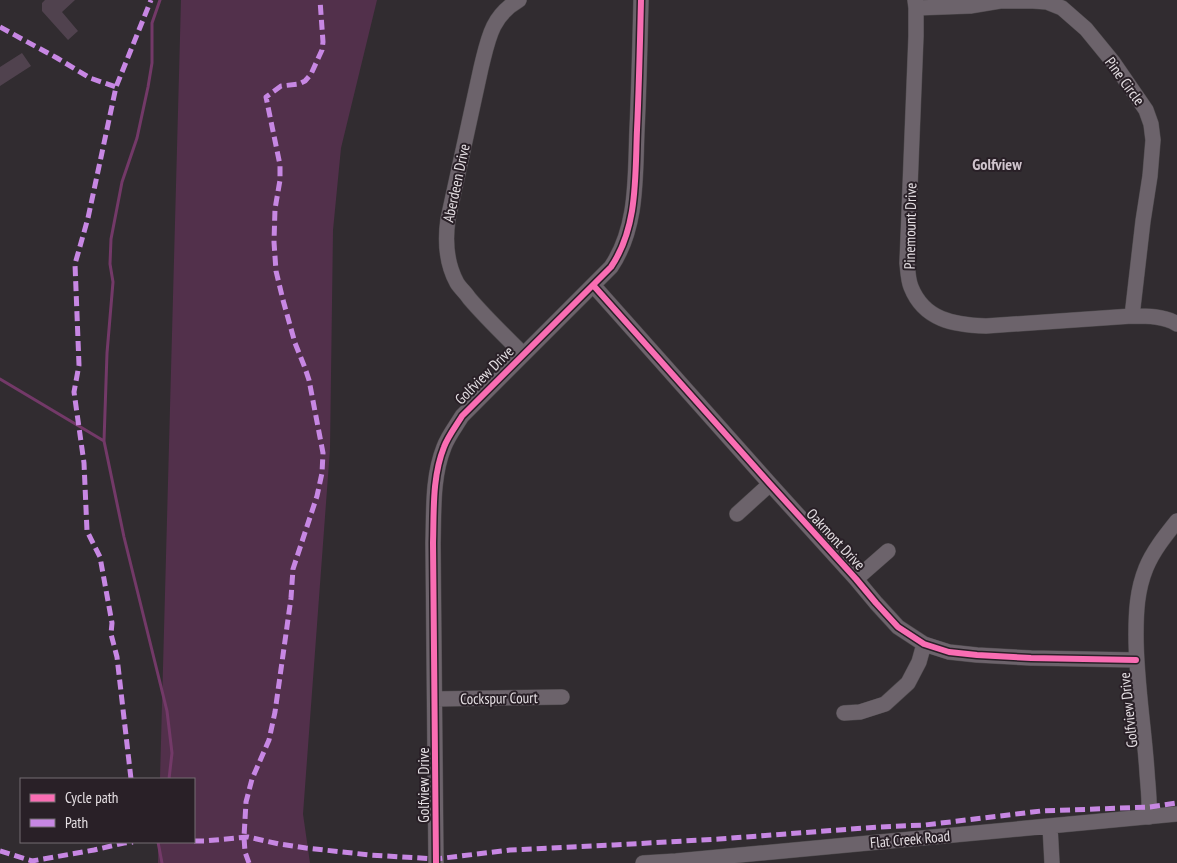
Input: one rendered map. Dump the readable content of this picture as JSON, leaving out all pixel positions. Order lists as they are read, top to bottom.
{
  "streets": {
    "street": [
      "Pine Circle",
      "Aberdeen Drive",
      "Pinemount Drive",
      "Golfview Drive",
      "Oakmont Drive",
      "Cockspur Court",
      "Flat Creek Road"
    ]
  },
  "crossings": [
    ["Pine Circle", "Pinemount Drive"],
    ["Aberdeen Drive", "Golfview Drive"],
    ["Golfview Drive", "Oakmont Drive"],
    ["Golfview Drive", "Cockspur Court"],
    ["Golfview Drive", "Flat Creek Road"]
  ],
  "districts": ["Golfview"],
  "legend": ["Cycle path", "Path"]
}
